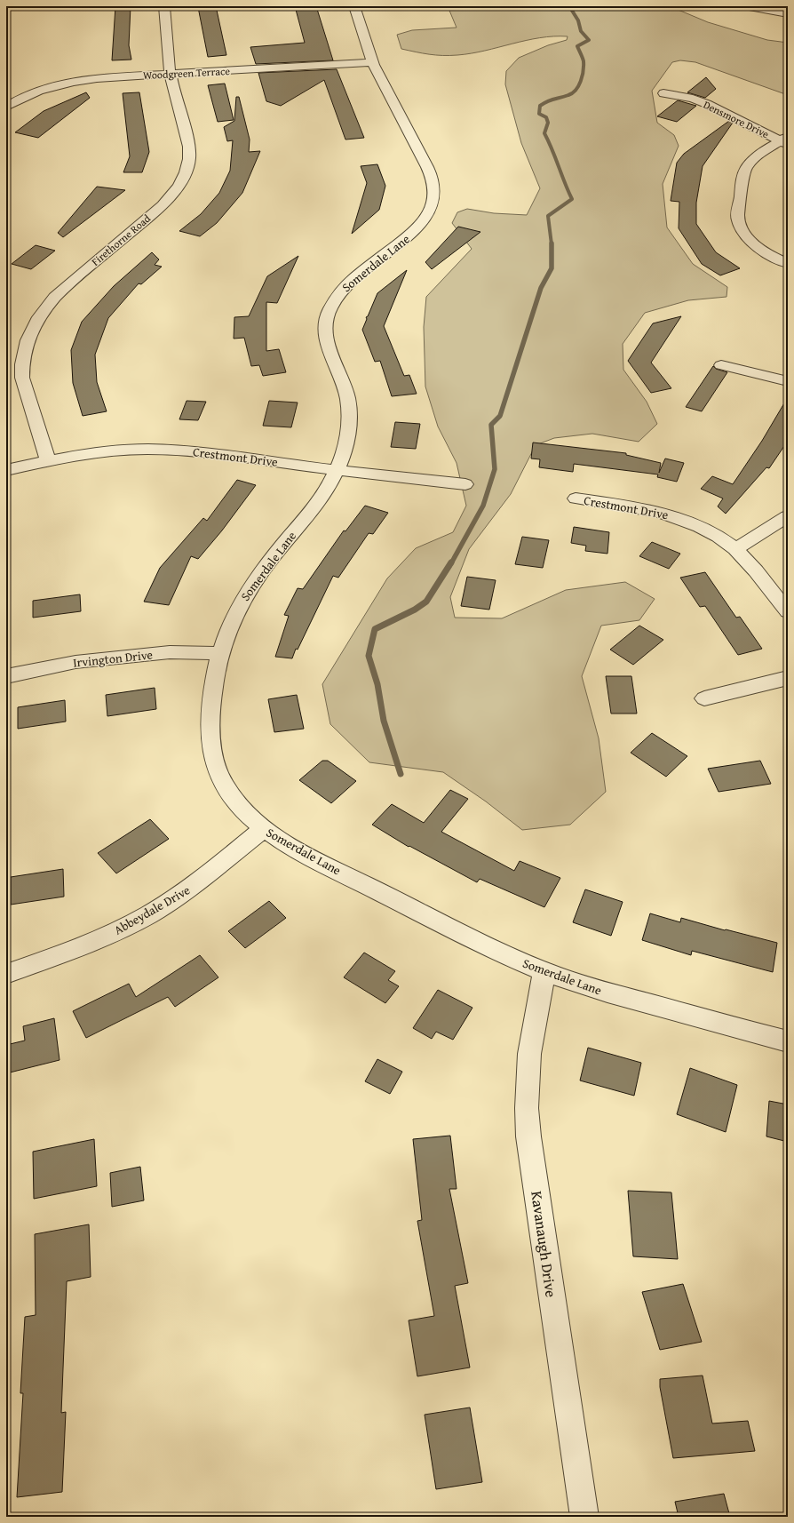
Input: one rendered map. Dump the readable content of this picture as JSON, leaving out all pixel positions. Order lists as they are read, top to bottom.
{
  "streets": {
    "street": [
      "Woodgreen Terrace",
      "Densmore Drive",
      "Firethorne Road",
      "Somerdale Lane",
      "Crestmont Drive",
      "Irvington Drive",
      "Abbeydale Drive",
      "Kavanaugh Drive"
    ]
  },
  "crossings": [
    ["Woodgreen Terrace", "Firethorne Road"],
    ["Woodgreen Terrace", "Somerdale Lane"],
    ["Firethorne Road", "Crestmont Drive"],
    ["Somerdale Lane", "Crestmont Drive"],
    ["Somerdale Lane", "Irvington Drive"],
    ["Somerdale Lane", "Abbeydale Drive"],
    ["Somerdale Lane", "Kavanaugh Drive"]
  ]
}
